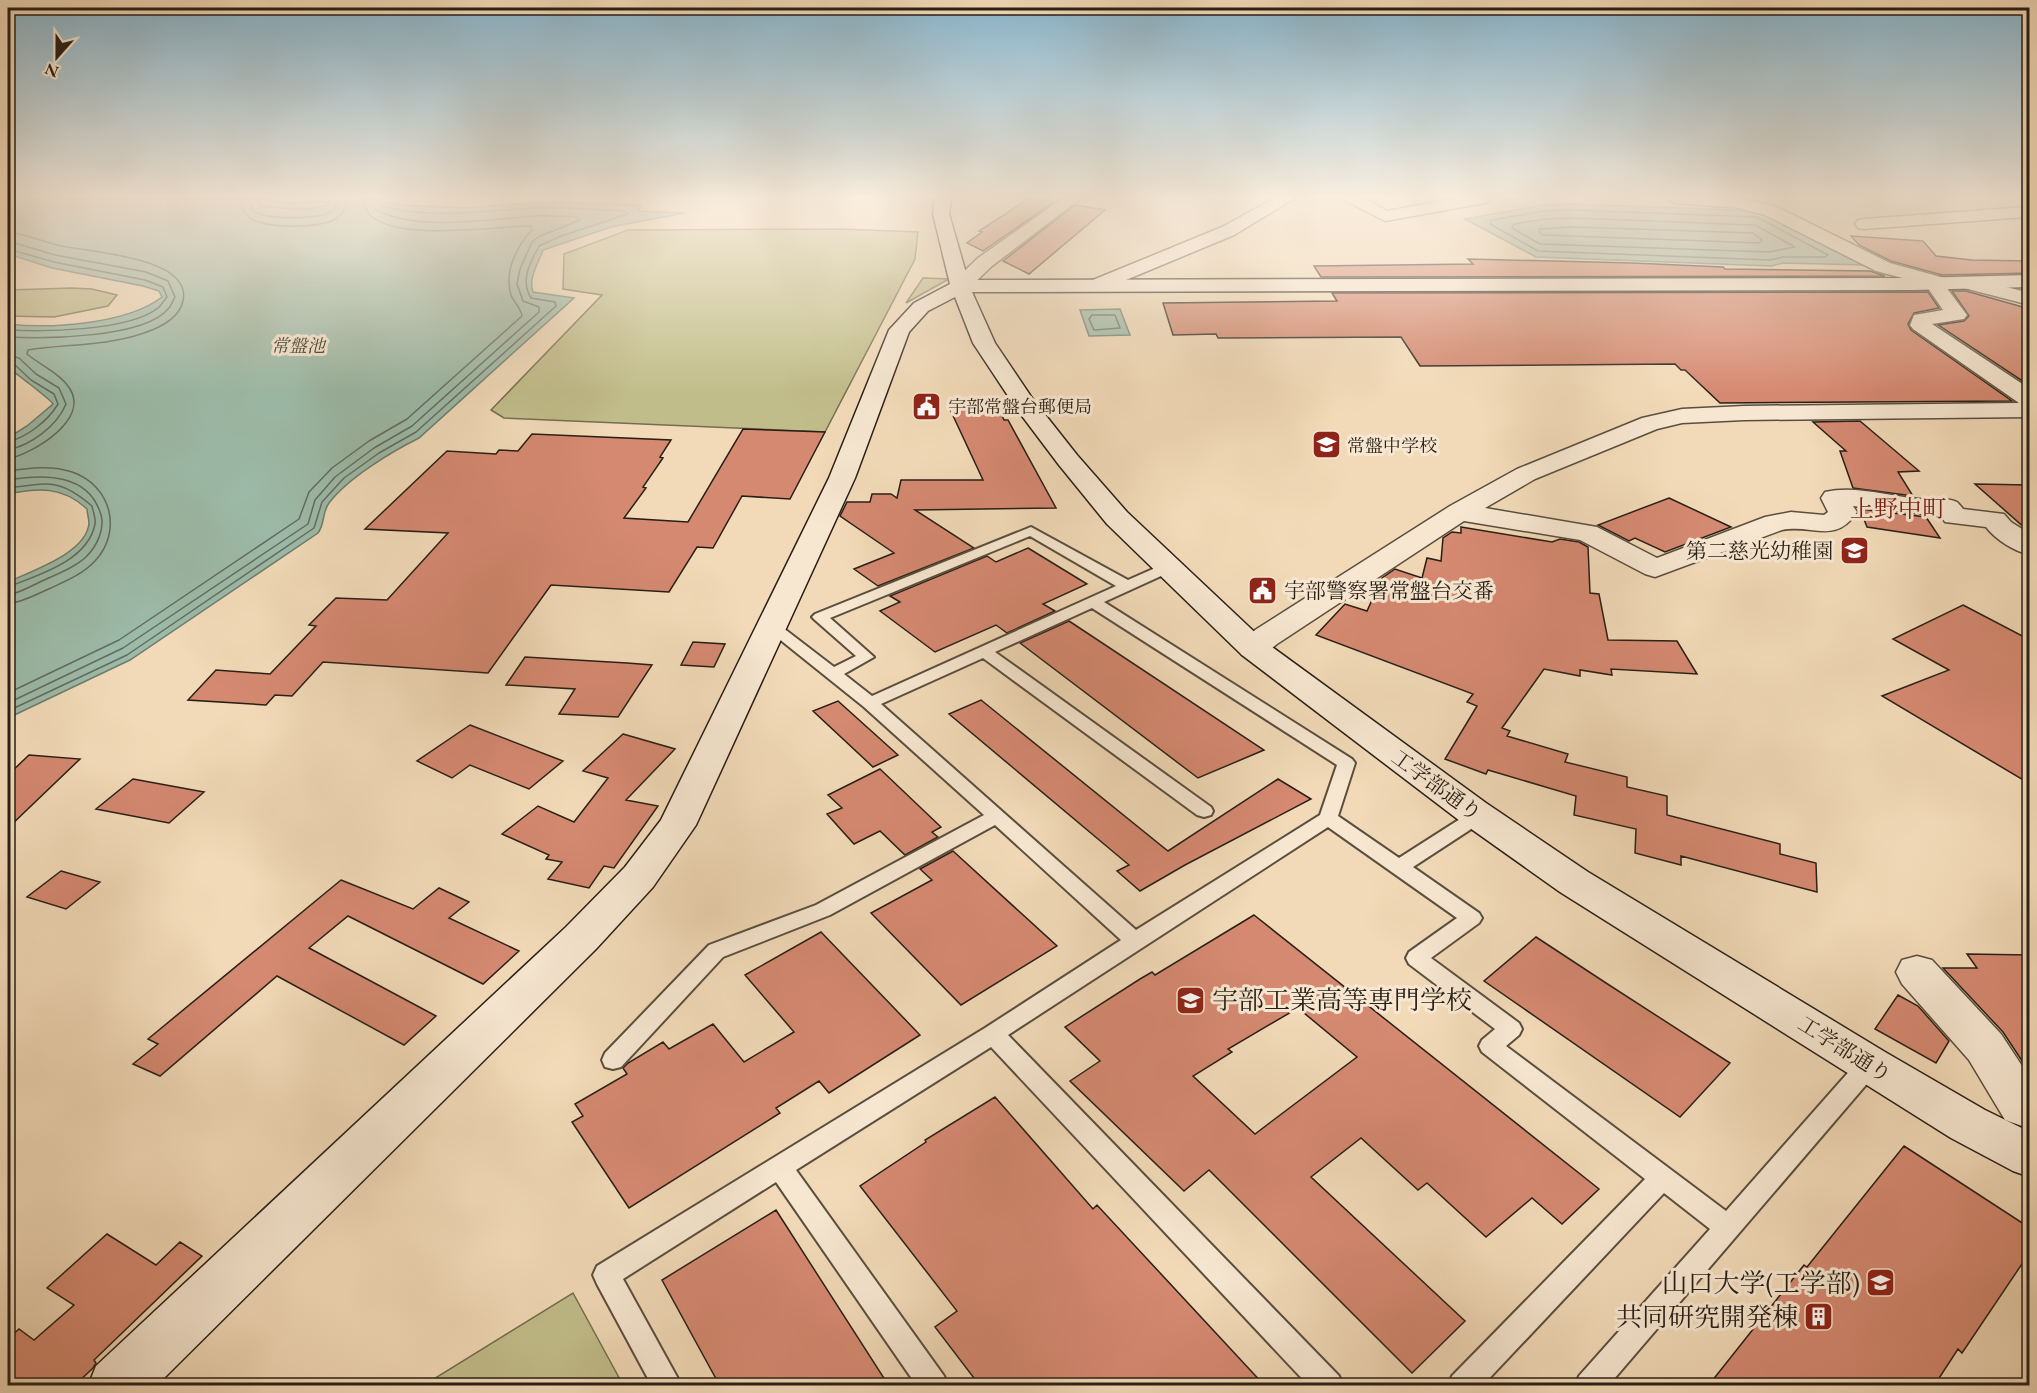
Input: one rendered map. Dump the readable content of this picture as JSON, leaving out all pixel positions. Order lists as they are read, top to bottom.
{
  "streets": {
    "street": ["工学部通り"]
  },
  "districts": ["上野中町"],
  "water": ["常盤池"],
  "places": {
    "public building": ["宇部常盤台郵便局", "宇部警察署常盤台交番"],
    "school or university": [
      "常盤中学校",
      "第二慈光幼稚園",
      "宇部工業高等専門学校",
      "山口大学(工学部)"
    ],
    "building": ["共同研究開発棟"]
  },
  "north": "bottom"
}
